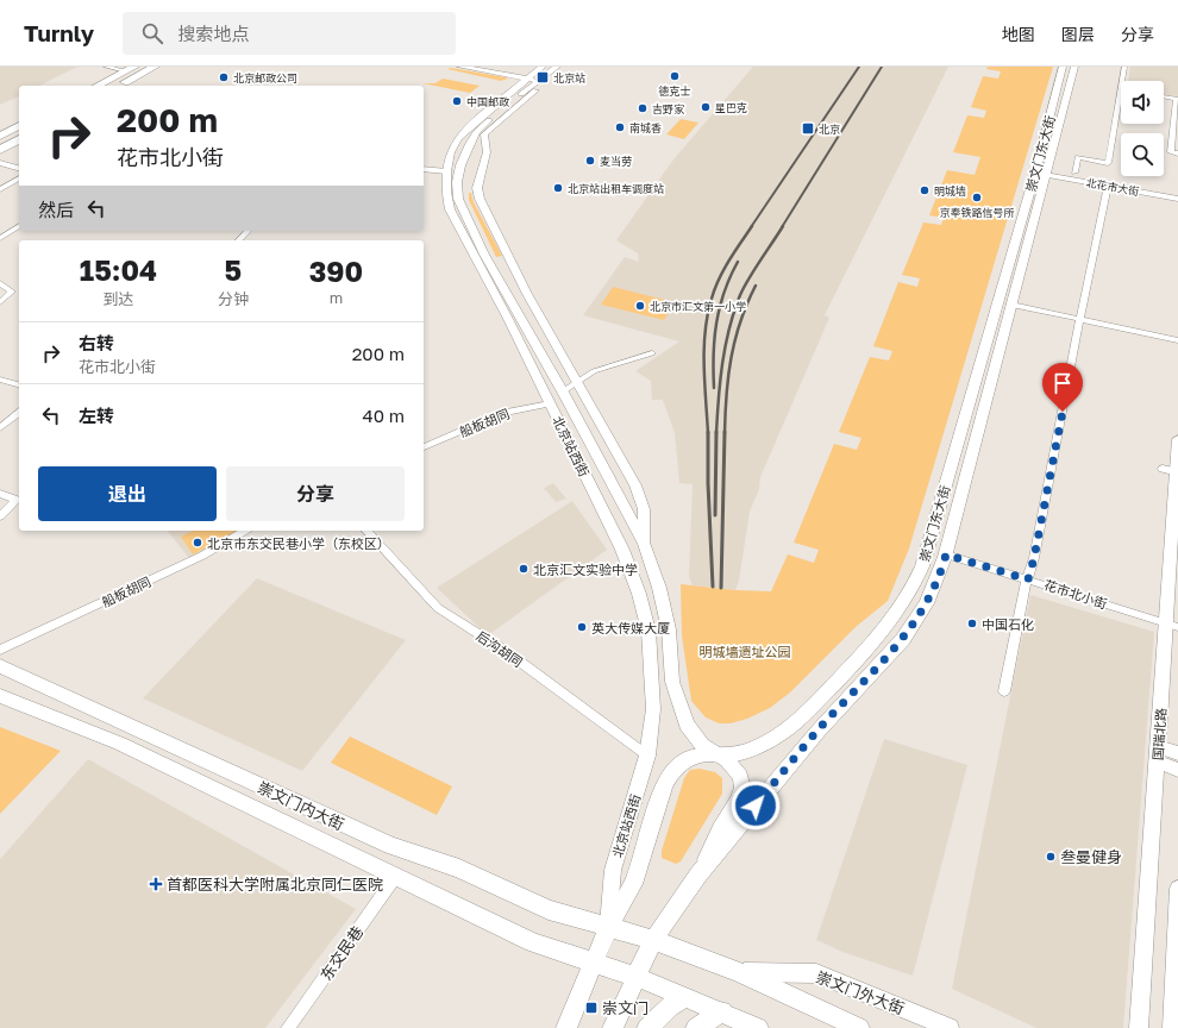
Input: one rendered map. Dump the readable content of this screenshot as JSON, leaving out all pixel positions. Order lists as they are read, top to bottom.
{
  "streets": {
    "main road": [
      "崇文门东大街",
      "北花市大街",
      "北京站西街",
      "国瑞北路",
      "崇文门内大街",
      "崇文门外大街"
    ],
    "street": [
      "船板胡同",
      "花市北小街",
      "后沟胡同",
      "东交民巷"
    ]
  },
  "crossings": [
    ["崇文门东大街", "北花市大街"],
    ["崇文门东大街", "北京站西街"],
    ["崇文门东大街", "花市北小街"],
    ["崇文门东大街", "崇文门外大街"],
    ["船板胡同", "北京站西街"],
    ["北京站西街", "后沟胡同"],
    ["北京站西街", "崇文门内大街"],
    ["北京站西街", "崇文门外大街"],
    ["花市北小街", "国瑞北路"],
    ["崇文门内大街", "东交民巷"],
    ["崇文门内大街", "崇文门外大街"]
  ],
  "parks": ["明城墙遗址公园"],
  "places": {
    "other": [
      "德克士",
      "北京邮政公司",
      "中国邮政",
      "星巴克",
      "吉野家",
      "南城香",
      "麦当劳",
      "北京站出租车调度站",
      "明城墙",
      "京奉铁路信号所",
      "北京市汇文第一小学",
      "北京市东交民巷小学（东校区）",
      "北京汇文实验中学",
      "中国石化",
      "英大传媒大厦",
      "叁曼健身"
    ],
    "transit": ["北京站", "北京", "崇文门"],
    "health": ["首都医科大学附属北京同仁医院"]
  },
  "page": {
    "header": "Turnly",
    "search": "搜索地点",
    "nav": ["地图", "图层", "分享"],
    "turn": ["200 m", "花市北小街"],
    "then": "然后",
    "eta": [
      "15:04",
      "到达",
      "5",
      "分钟",
      "390",
      "m"
    ],
    "list": [
      {
        "name": "右转",
        "note": "花市北小街",
        "value": "200 m"
      },
      {
        "name": "左转",
        "value": "40 m"
      }
    ],
    "buttons": ["退出", "分享"]
  }
}
